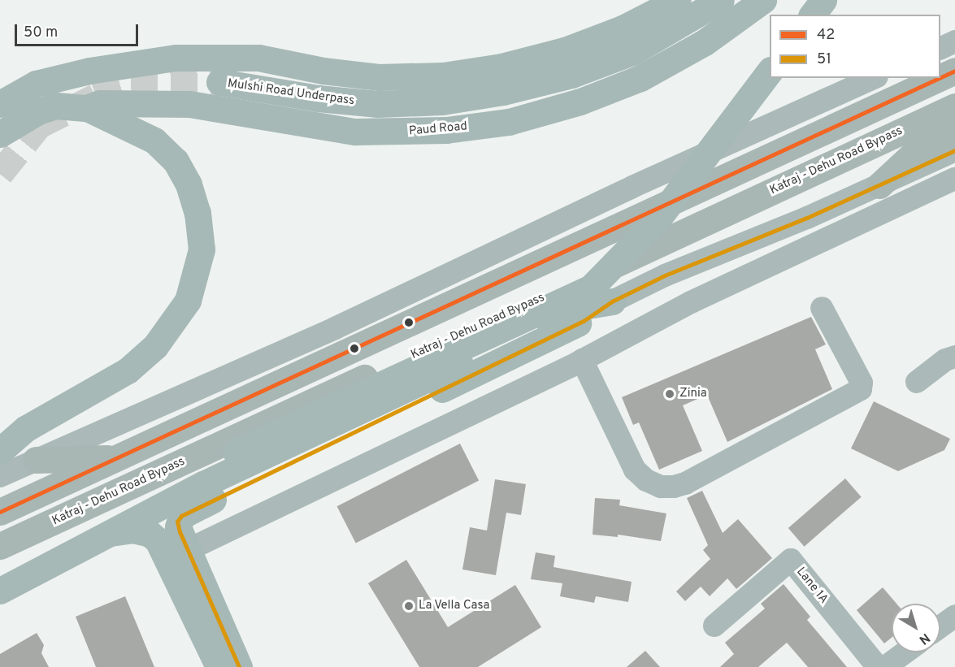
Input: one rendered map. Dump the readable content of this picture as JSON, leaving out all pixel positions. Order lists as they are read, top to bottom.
{
  "streets": {
    "highway": ["Katraj - Dehu Road Bypass"],
    "main road": ["Mulshi Road Underpass", "Paud Road"],
    "street": ["Lane 1A"]
  },
  "places": ["Zinia", "La Vella Casa"],
  "lines": ["transit line 42", "transit line 51"],
  "legend": ["42", "51"],
  "scale_bar": "50 m",
  "north": "bottom right"
}
